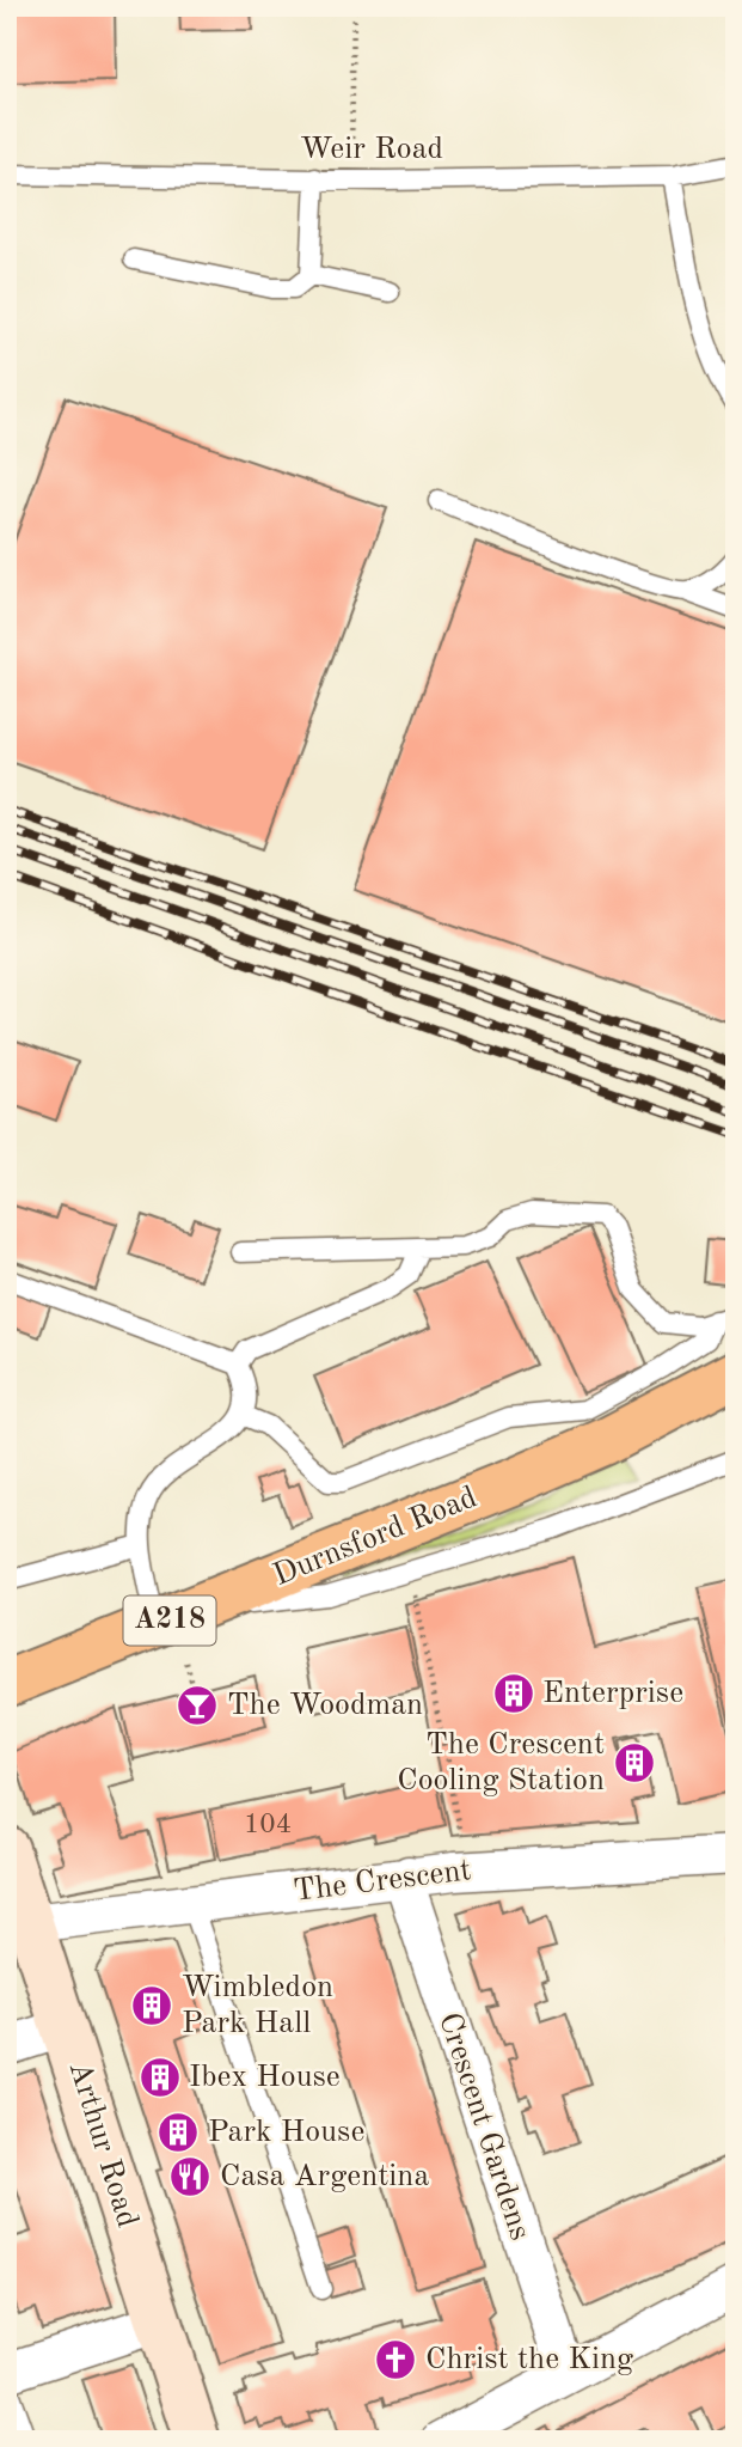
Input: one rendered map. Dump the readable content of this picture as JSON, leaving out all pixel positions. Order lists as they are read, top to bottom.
{
  "streets": {
    "main road": ["Durnsford Road", "A218"],
    "street": ["The Crescent", "Crescent Gardens", "Arthur Road"],
    "lane": ["Weir Road"]
  },
  "crossings": [
    ["The Crescent", "Crescent Gardens"],
    ["The Crescent", "Arthur Road"]
  ],
  "places": {
    "building": [
      "Enterprise",
      "The Crescent Cooling Station",
      "Wimbledon Park Hall",
      "Ibex House",
      "Park House"
    ],
    "bar": ["The Woodman"],
    "restaurant": ["Casa Argentina"],
    "church": ["Christ the King"]
  },
  "house_numbers": ["104"]
}
